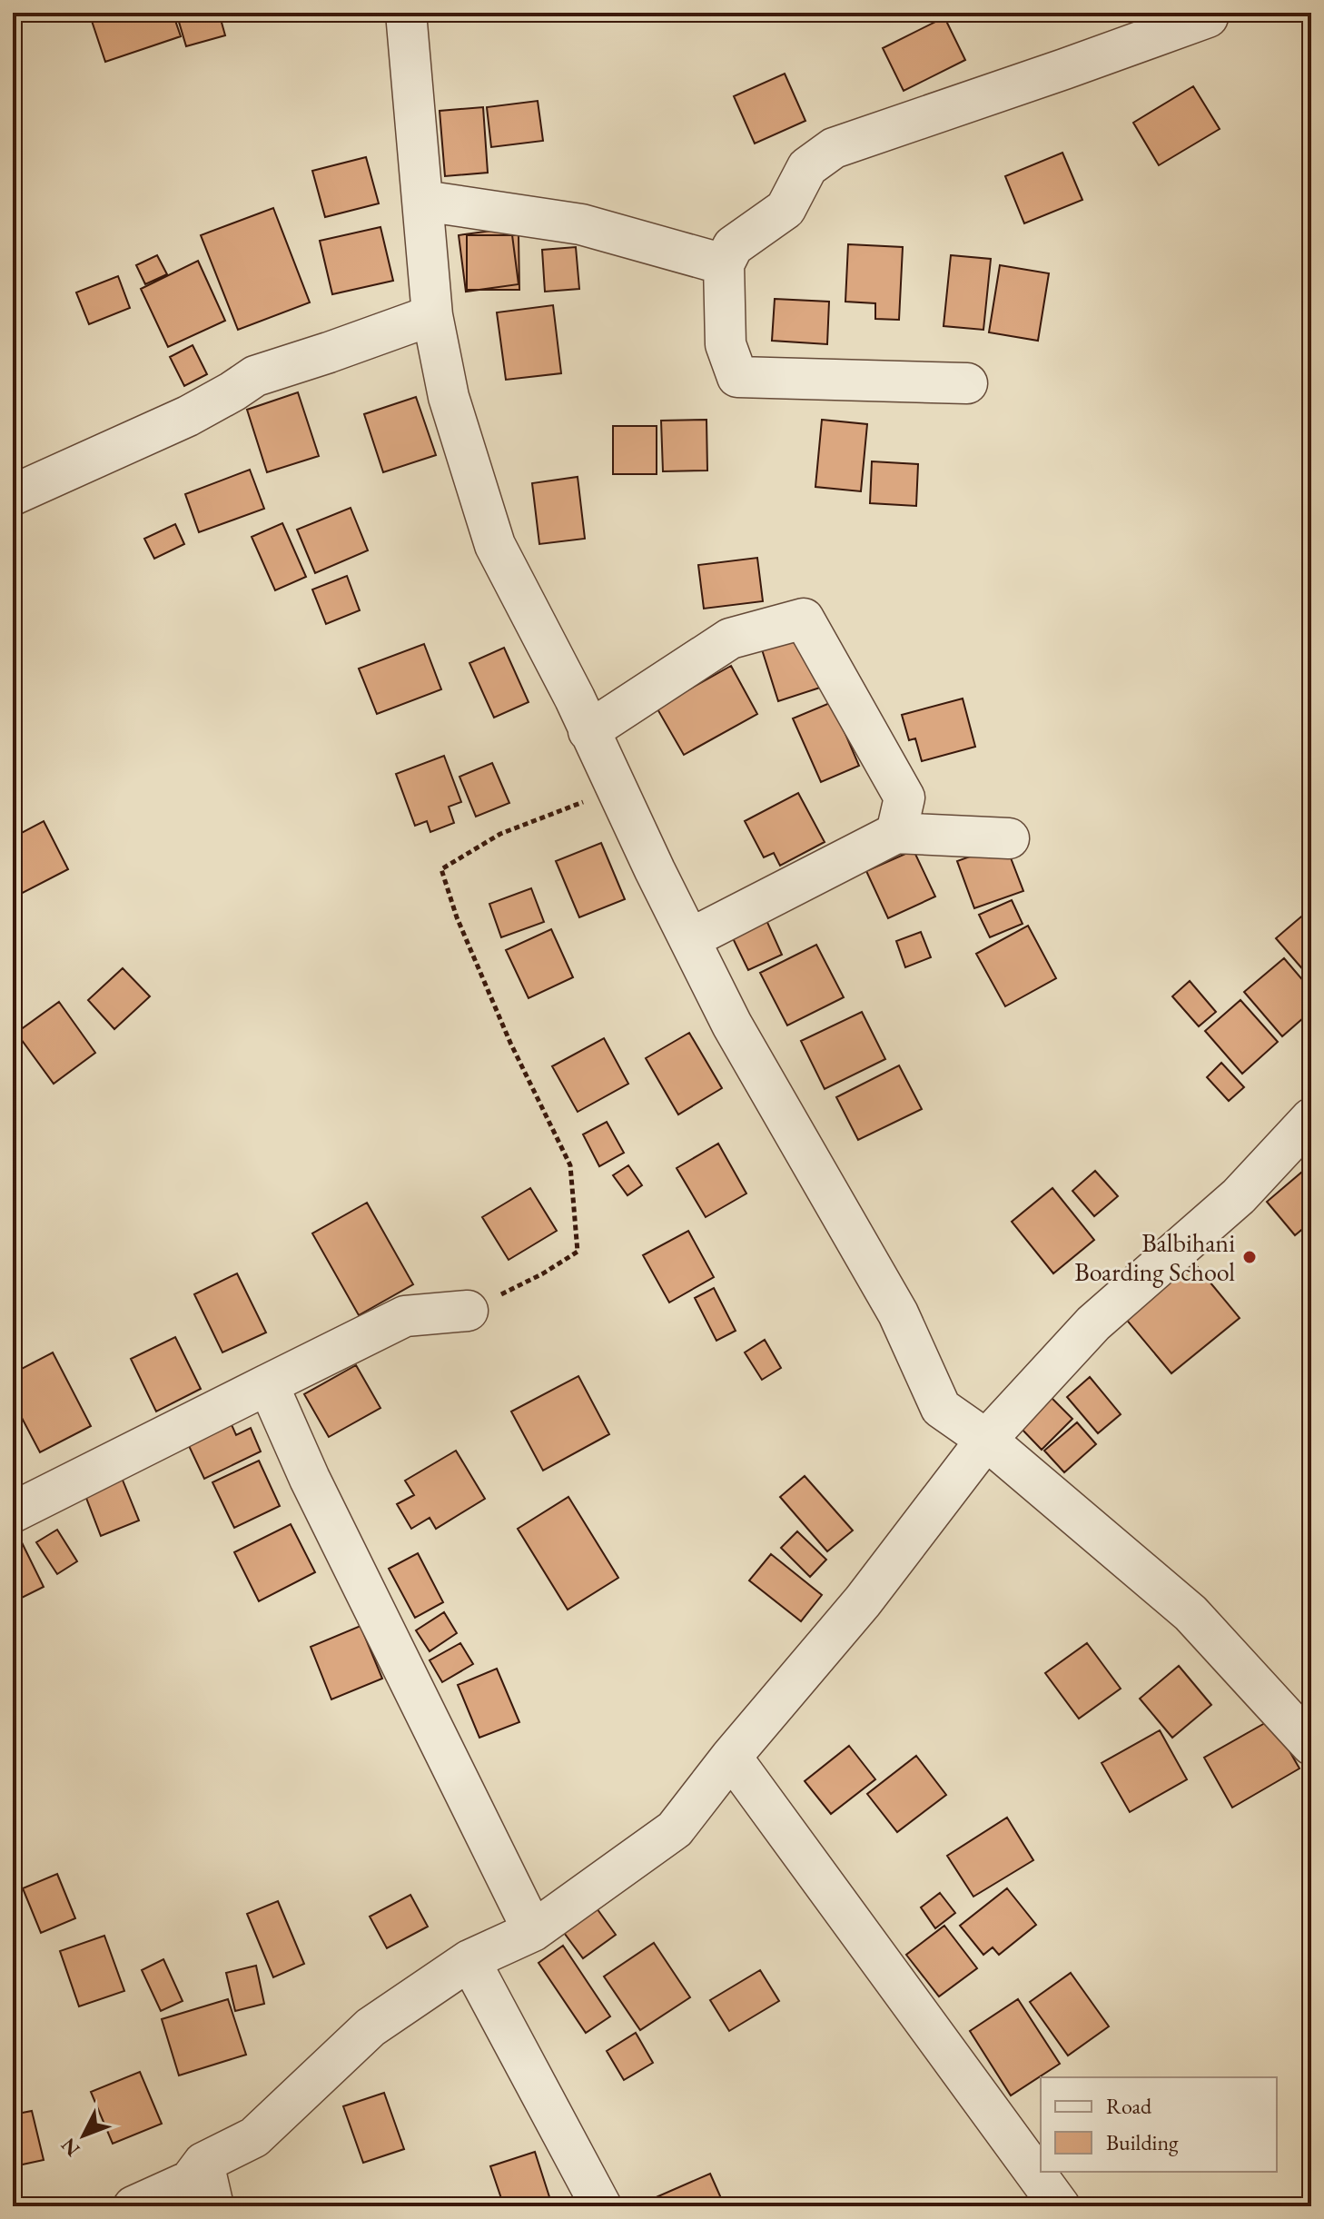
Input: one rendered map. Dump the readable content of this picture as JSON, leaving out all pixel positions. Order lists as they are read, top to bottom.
{
  "places": ["Balbihani Boarding School"],
  "legend": ["Road", "Building"],
  "north": "bottom left"
}
